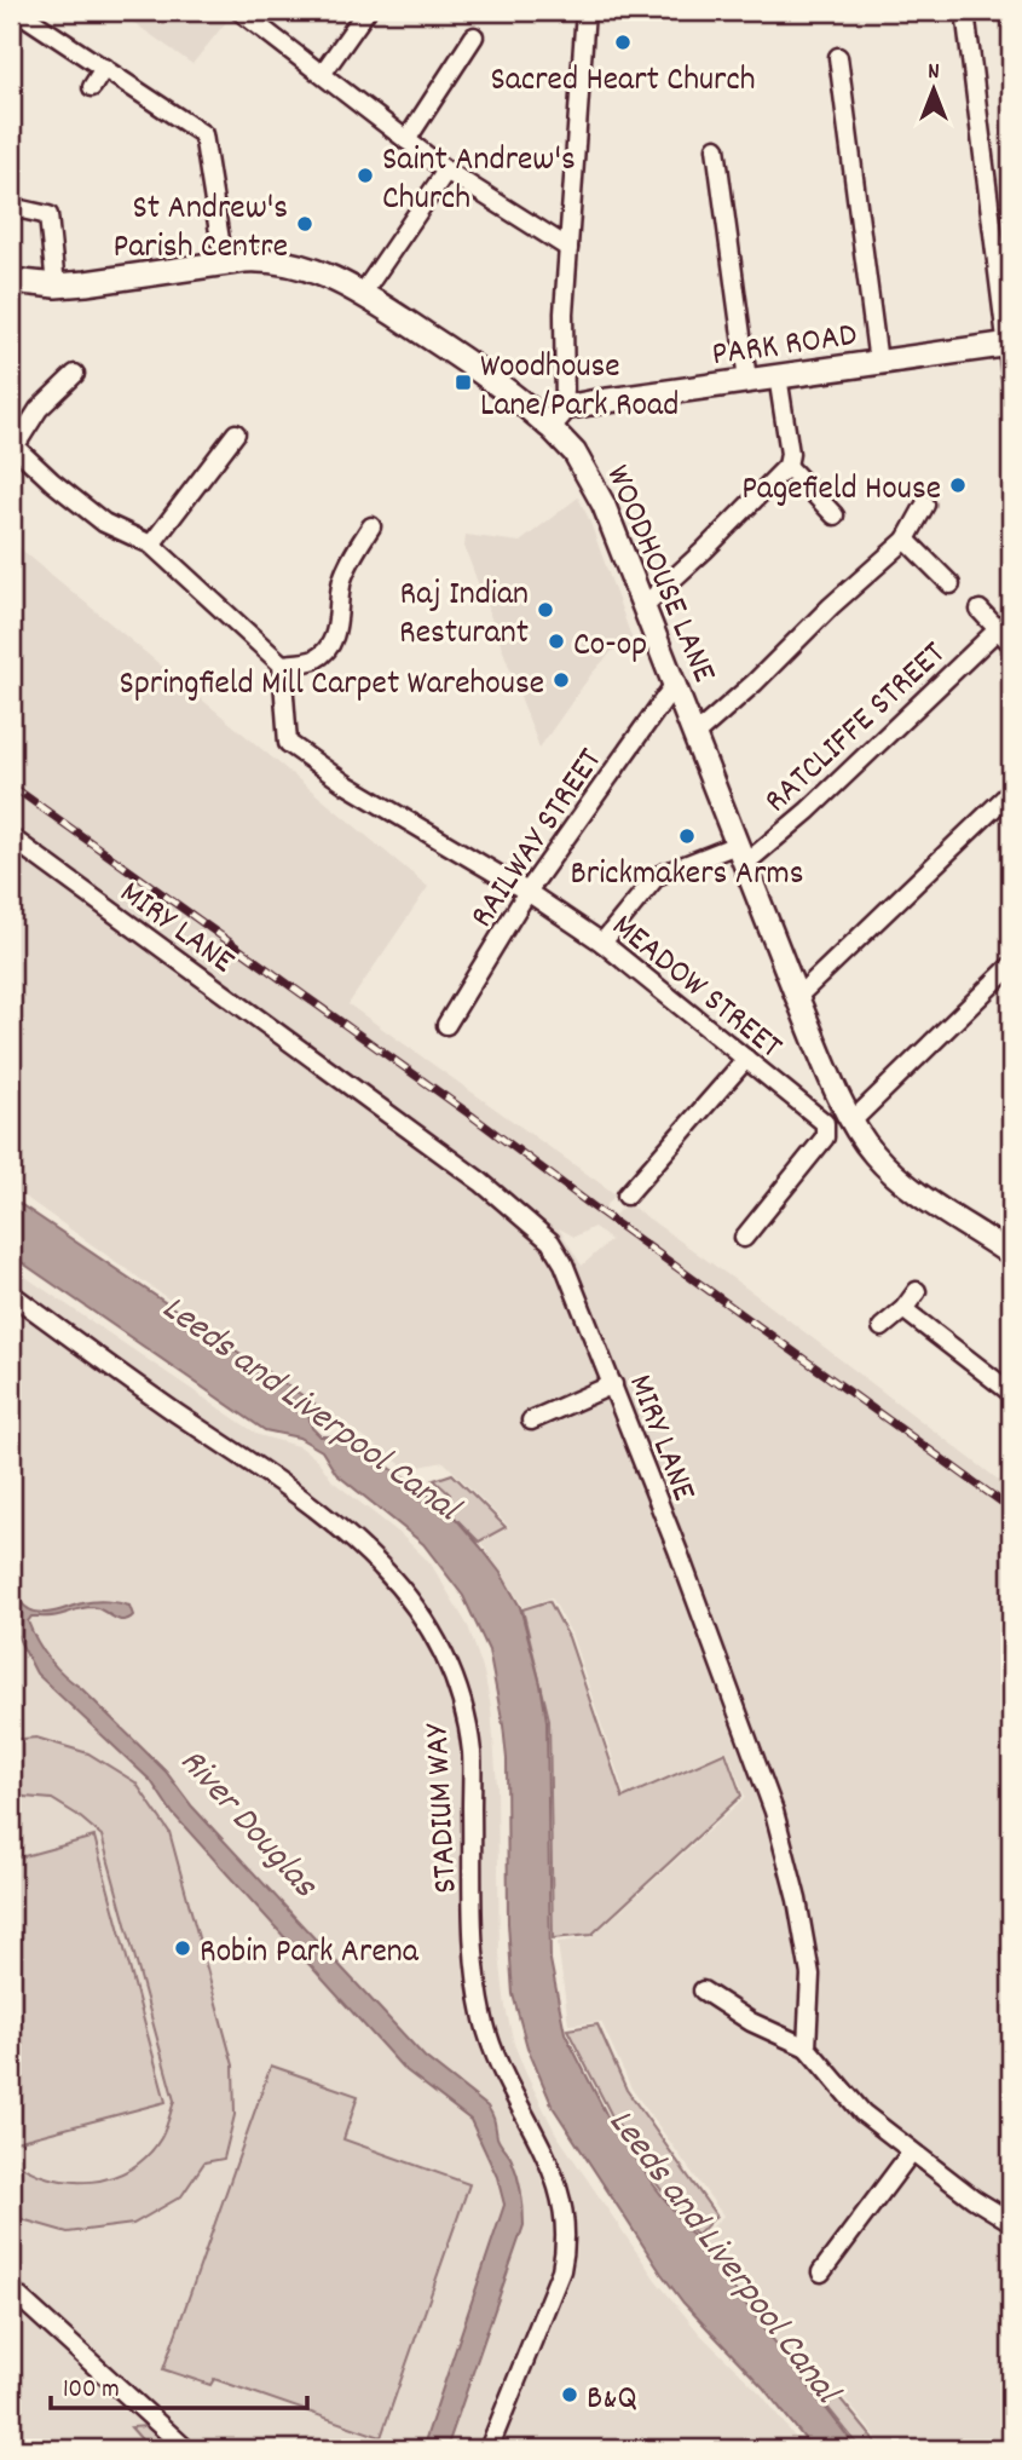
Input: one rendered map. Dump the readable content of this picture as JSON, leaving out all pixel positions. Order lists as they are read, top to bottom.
{
  "streets": {
    "main road": ["PARK ROAD", "WOODHOUSE LANE"],
    "street": [
      "RATCLIFFE STREET",
      "RAILWAY STREET",
      "MIRY LANE",
      "MEADOW STREET",
      "STADIUM WAY"
    ]
  },
  "crossings": [
    ["PARK ROAD", "WOODHOUSE LANE"],
    ["WOODHOUSE LANE", "RATCLIFFE STREET"],
    ["WOODHOUSE LANE", "RAILWAY STREET"],
    ["RATCLIFFE STREET", "MEADOW STREET"],
    ["RAILWAY STREET", "MEADOW STREET"]
  ],
  "water": ["Leeds and Liverpool Canal", "River Douglas"],
  "places": {
    "other": [
      "Sacred Heart Church",
      "Saint Andrew's Church",
      "St Andrew's Parish Centre",
      "Pagefield House",
      "Raj Indian Resturant",
      "Co-op",
      "Springfield Mill Carpet Warehouse",
      "Brickmakers Arms",
      "Robin Park Arena",
      "B&Q"
    ],
    "transit": ["Woodhouse Lane/Park Road"]
  },
  "scale_bar": "100 m",
  "north": "top"
}
